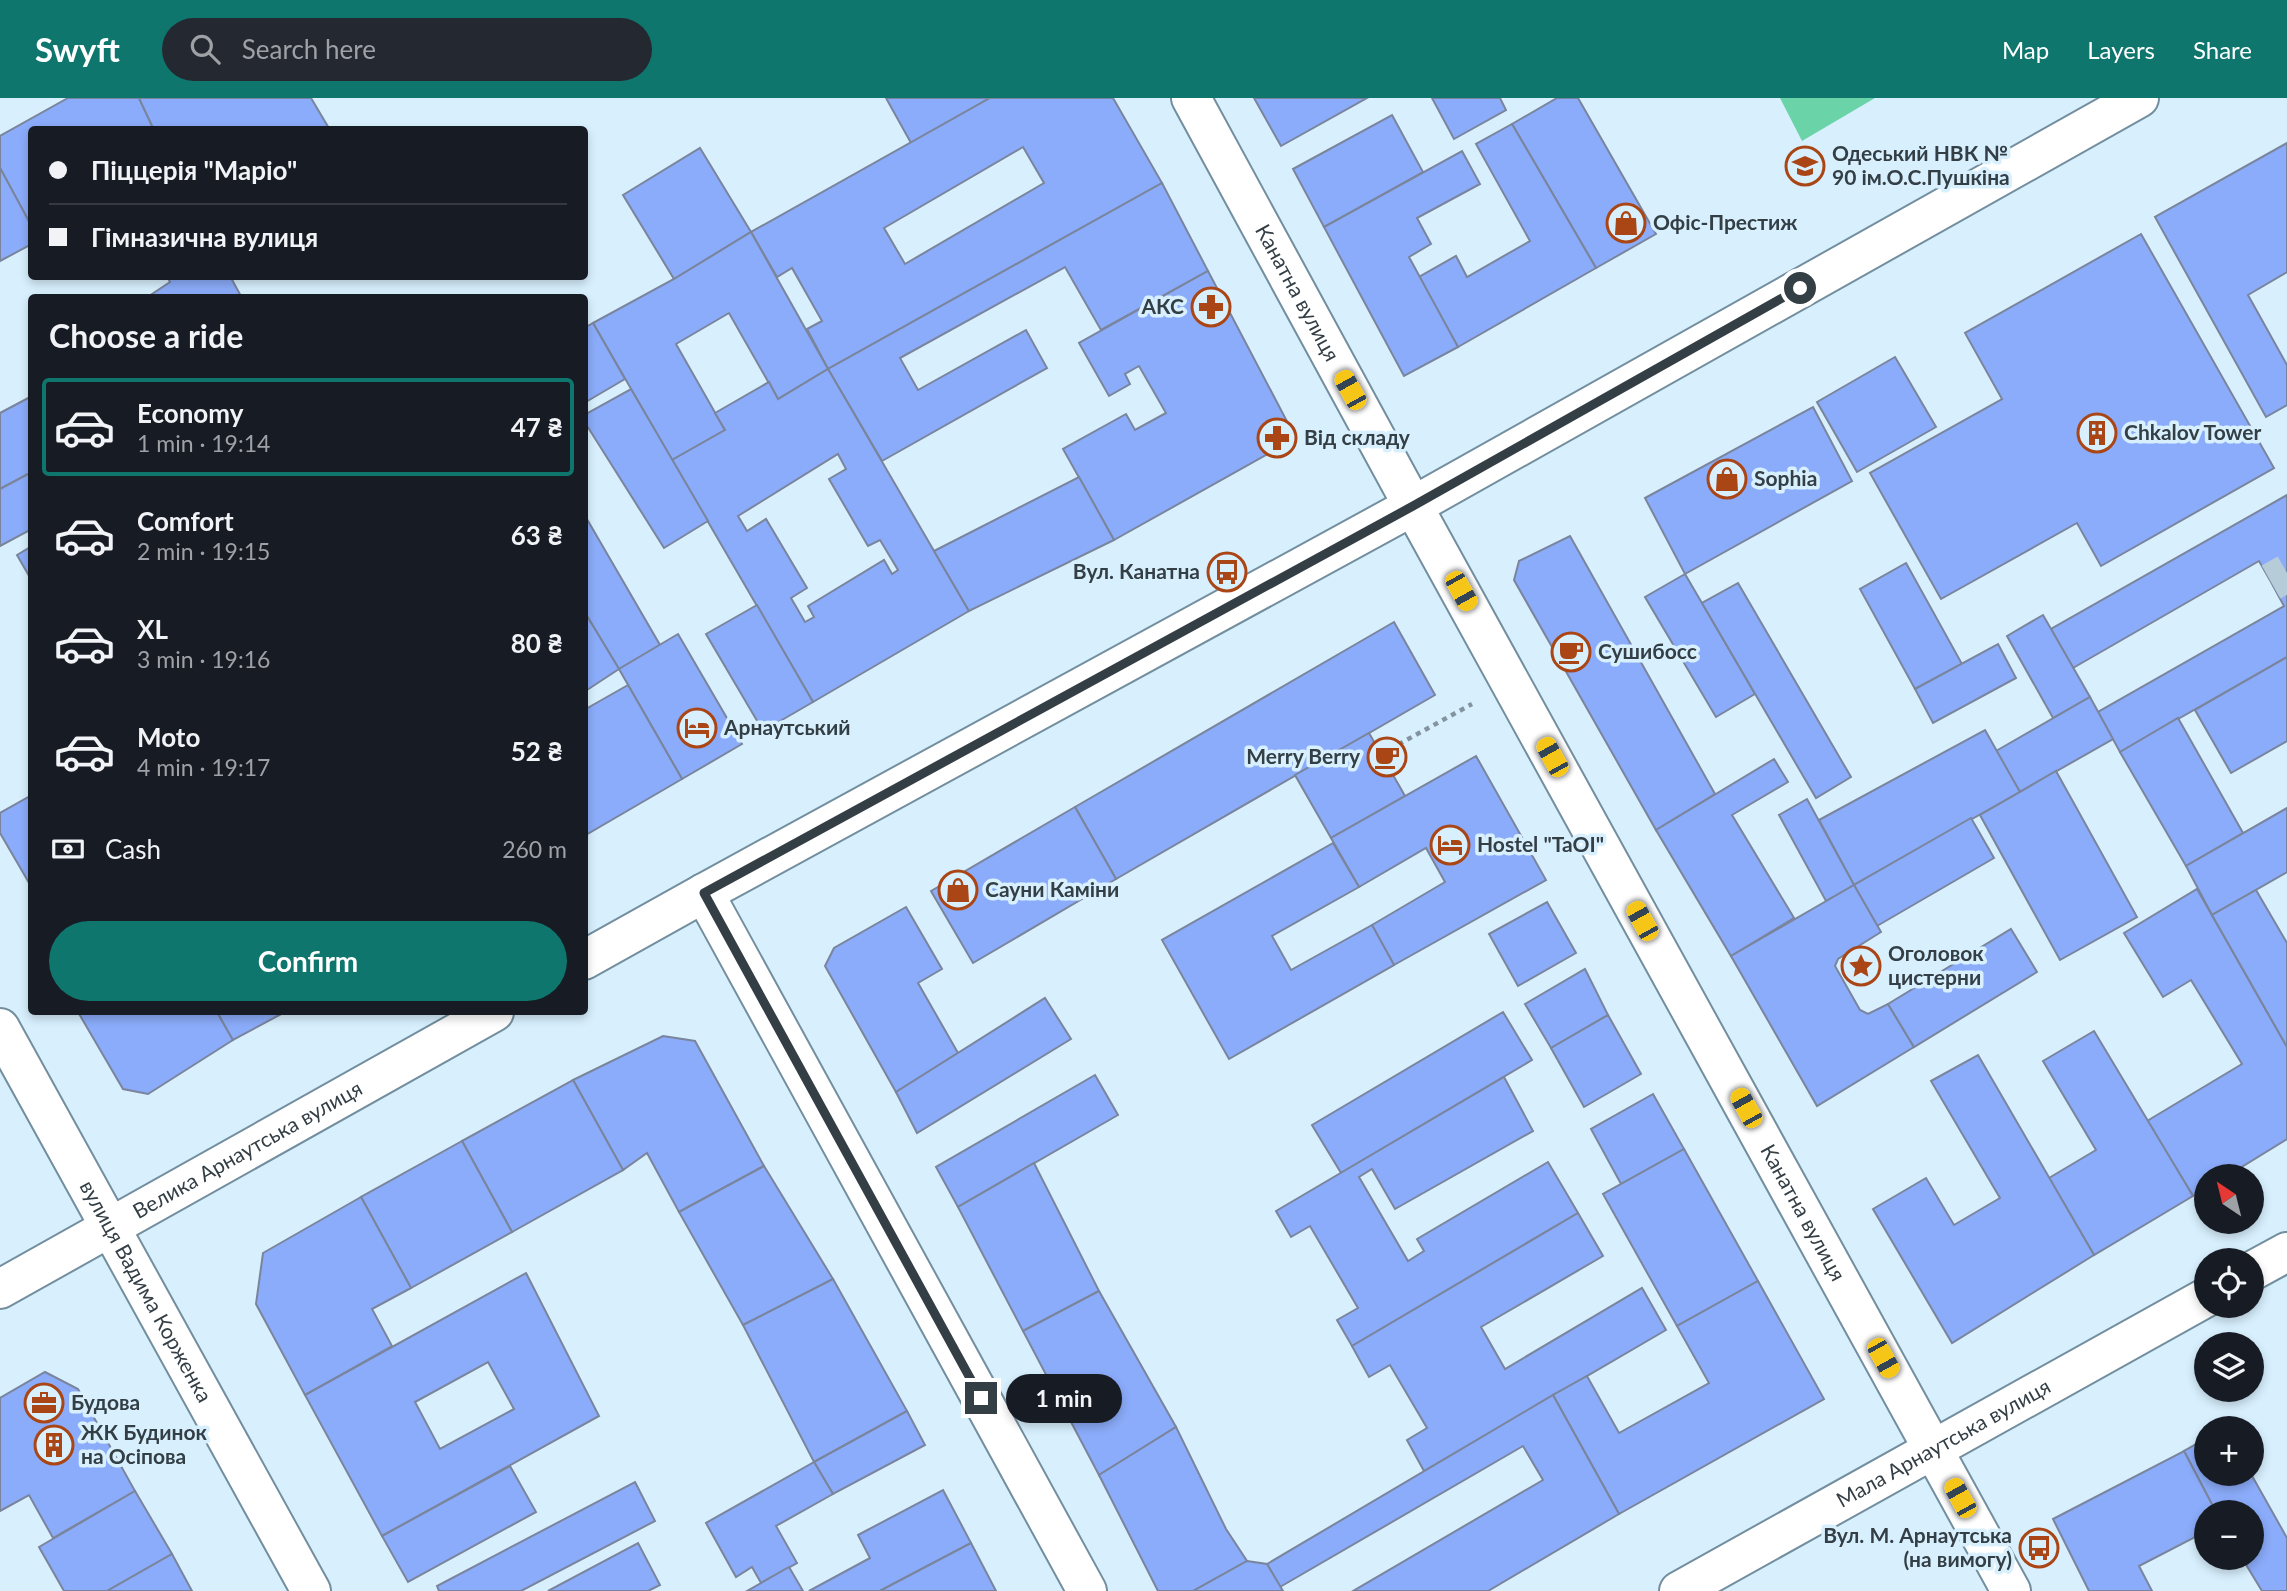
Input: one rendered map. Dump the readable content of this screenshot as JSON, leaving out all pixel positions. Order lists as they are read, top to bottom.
{
  "streets": {
    "main road": [
      "Канатна вулиця",
      "Велика Арнаутська вулиця",
      "вулиця Вадима Корженка",
      "Мала Арнаутська вулиця"
    ]
  },
  "crossings": [
    ["Канатна вулиця", "Мала Арнаутська вулиця"],
    ["Велика Арнаутська вулиця", "вулиця Вадима Корженка"]
  ],
  "places": {
    "school or university": ["Одеський НВК № 90 ім.О.С.Пушкіна"],
    "shop": ["Офіс-Престиж", "Sophia", "Сауни Каміни"],
    "pharmacy": ["АКС", "Від складу"],
    "building": ["Chkalov Tower", "ЖК Будинок на Осіпова"],
    "bus stop": ["Вул. Канатна", "Вул. М. Арнаутська (на вимогу)"],
    "cafe": ["Сушибосс", "Merry Berry"],
    "hotel": ["Арнаутський", "Hostel \"TaOI\""],
    "place": ["Оголовок цистерни"],
    "office": ["Будова"]
  },
  "north": "top left",
  "page": {
    "header": "Swyft",
    "search": "Search here",
    "nav": ["Map", "Layers", "Share"],
    "banner": ["Піццерія \"Маріо\"", "Гімназична вулиця"],
    "heading": "Choose a ride",
    "list": [
      {
        "name": "Economy",
        "note": "1 min · 19:14",
        "value": "47 ₴"
      },
      {
        "name": "Comfort",
        "note": "2 min · 19:15",
        "value": "63 ₴"
      },
      {
        "name": "XL",
        "note": "3 min · 19:16",
        "value": "80 ₴"
      },
      {
        "name": "Moto",
        "note": "4 min · 19:17",
        "value": "52 ₴"
      }
    ],
    "pay": ["Cash", "260 m"],
    "buttons": "Confirm",
    "map_buttons": ["+", "−"],
    "bubble": "1 min"
  }
}
